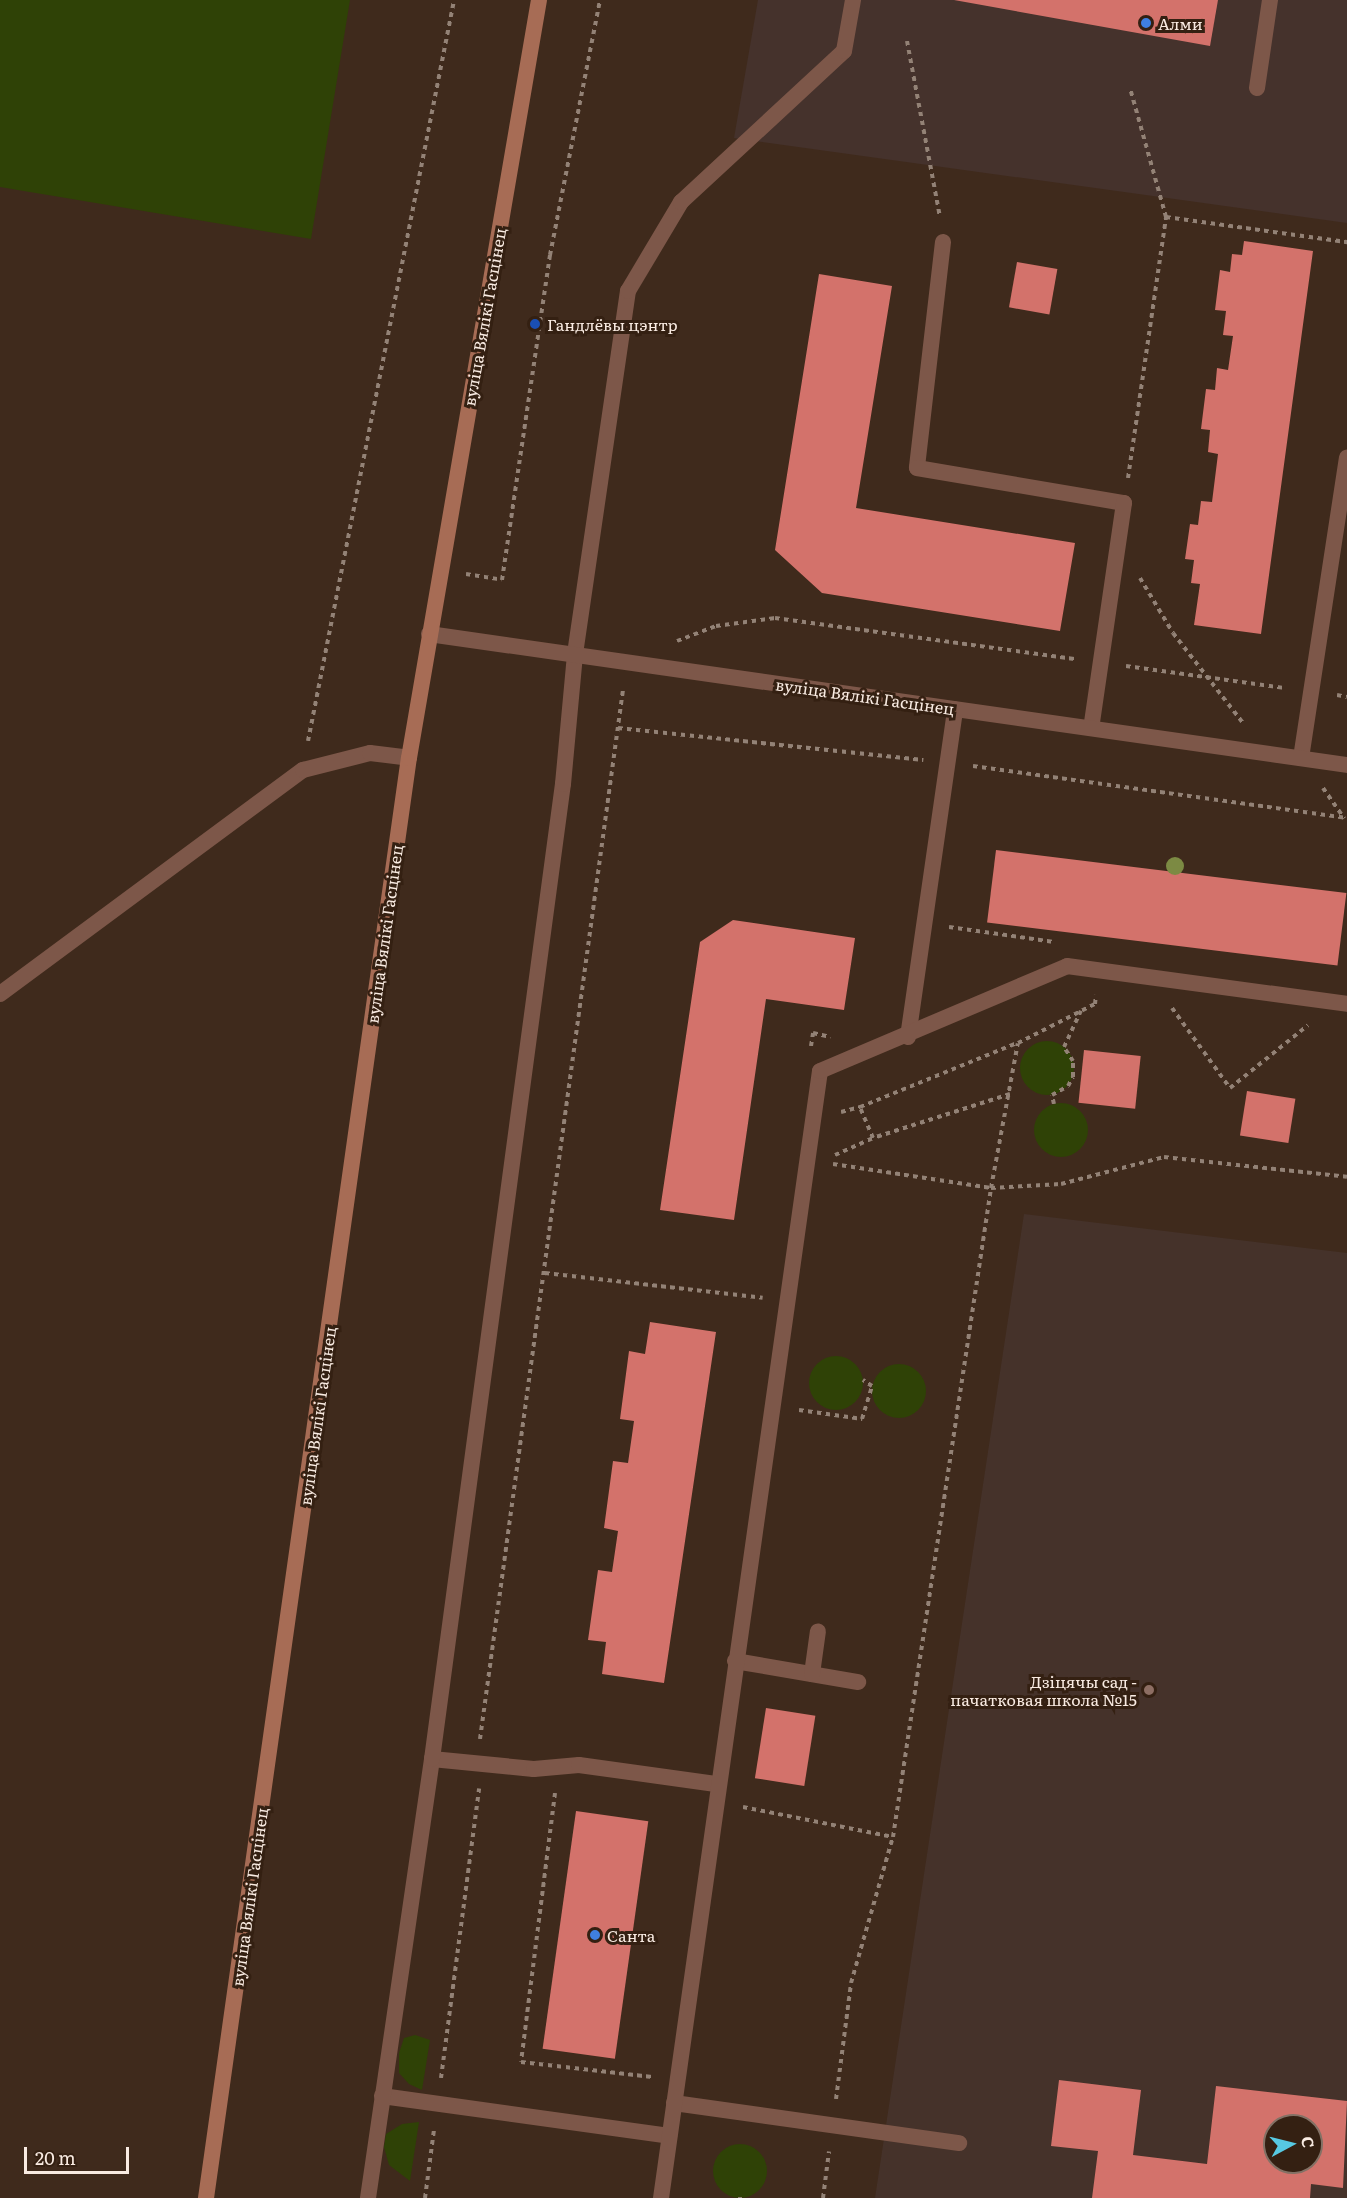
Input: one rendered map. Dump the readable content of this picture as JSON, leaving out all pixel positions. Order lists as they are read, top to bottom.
{
  "streets": {
    "main road": ["вуліца Вялікі Гасцінец"]
  },
  "places": [
    "Алми",
    "Гандлёвы цэнтр",
    "Дзіцячы сад - пачатковая школа №15",
    "Санта"
  ],
  "scale_bar": "20 m",
  "north": "right"
}
